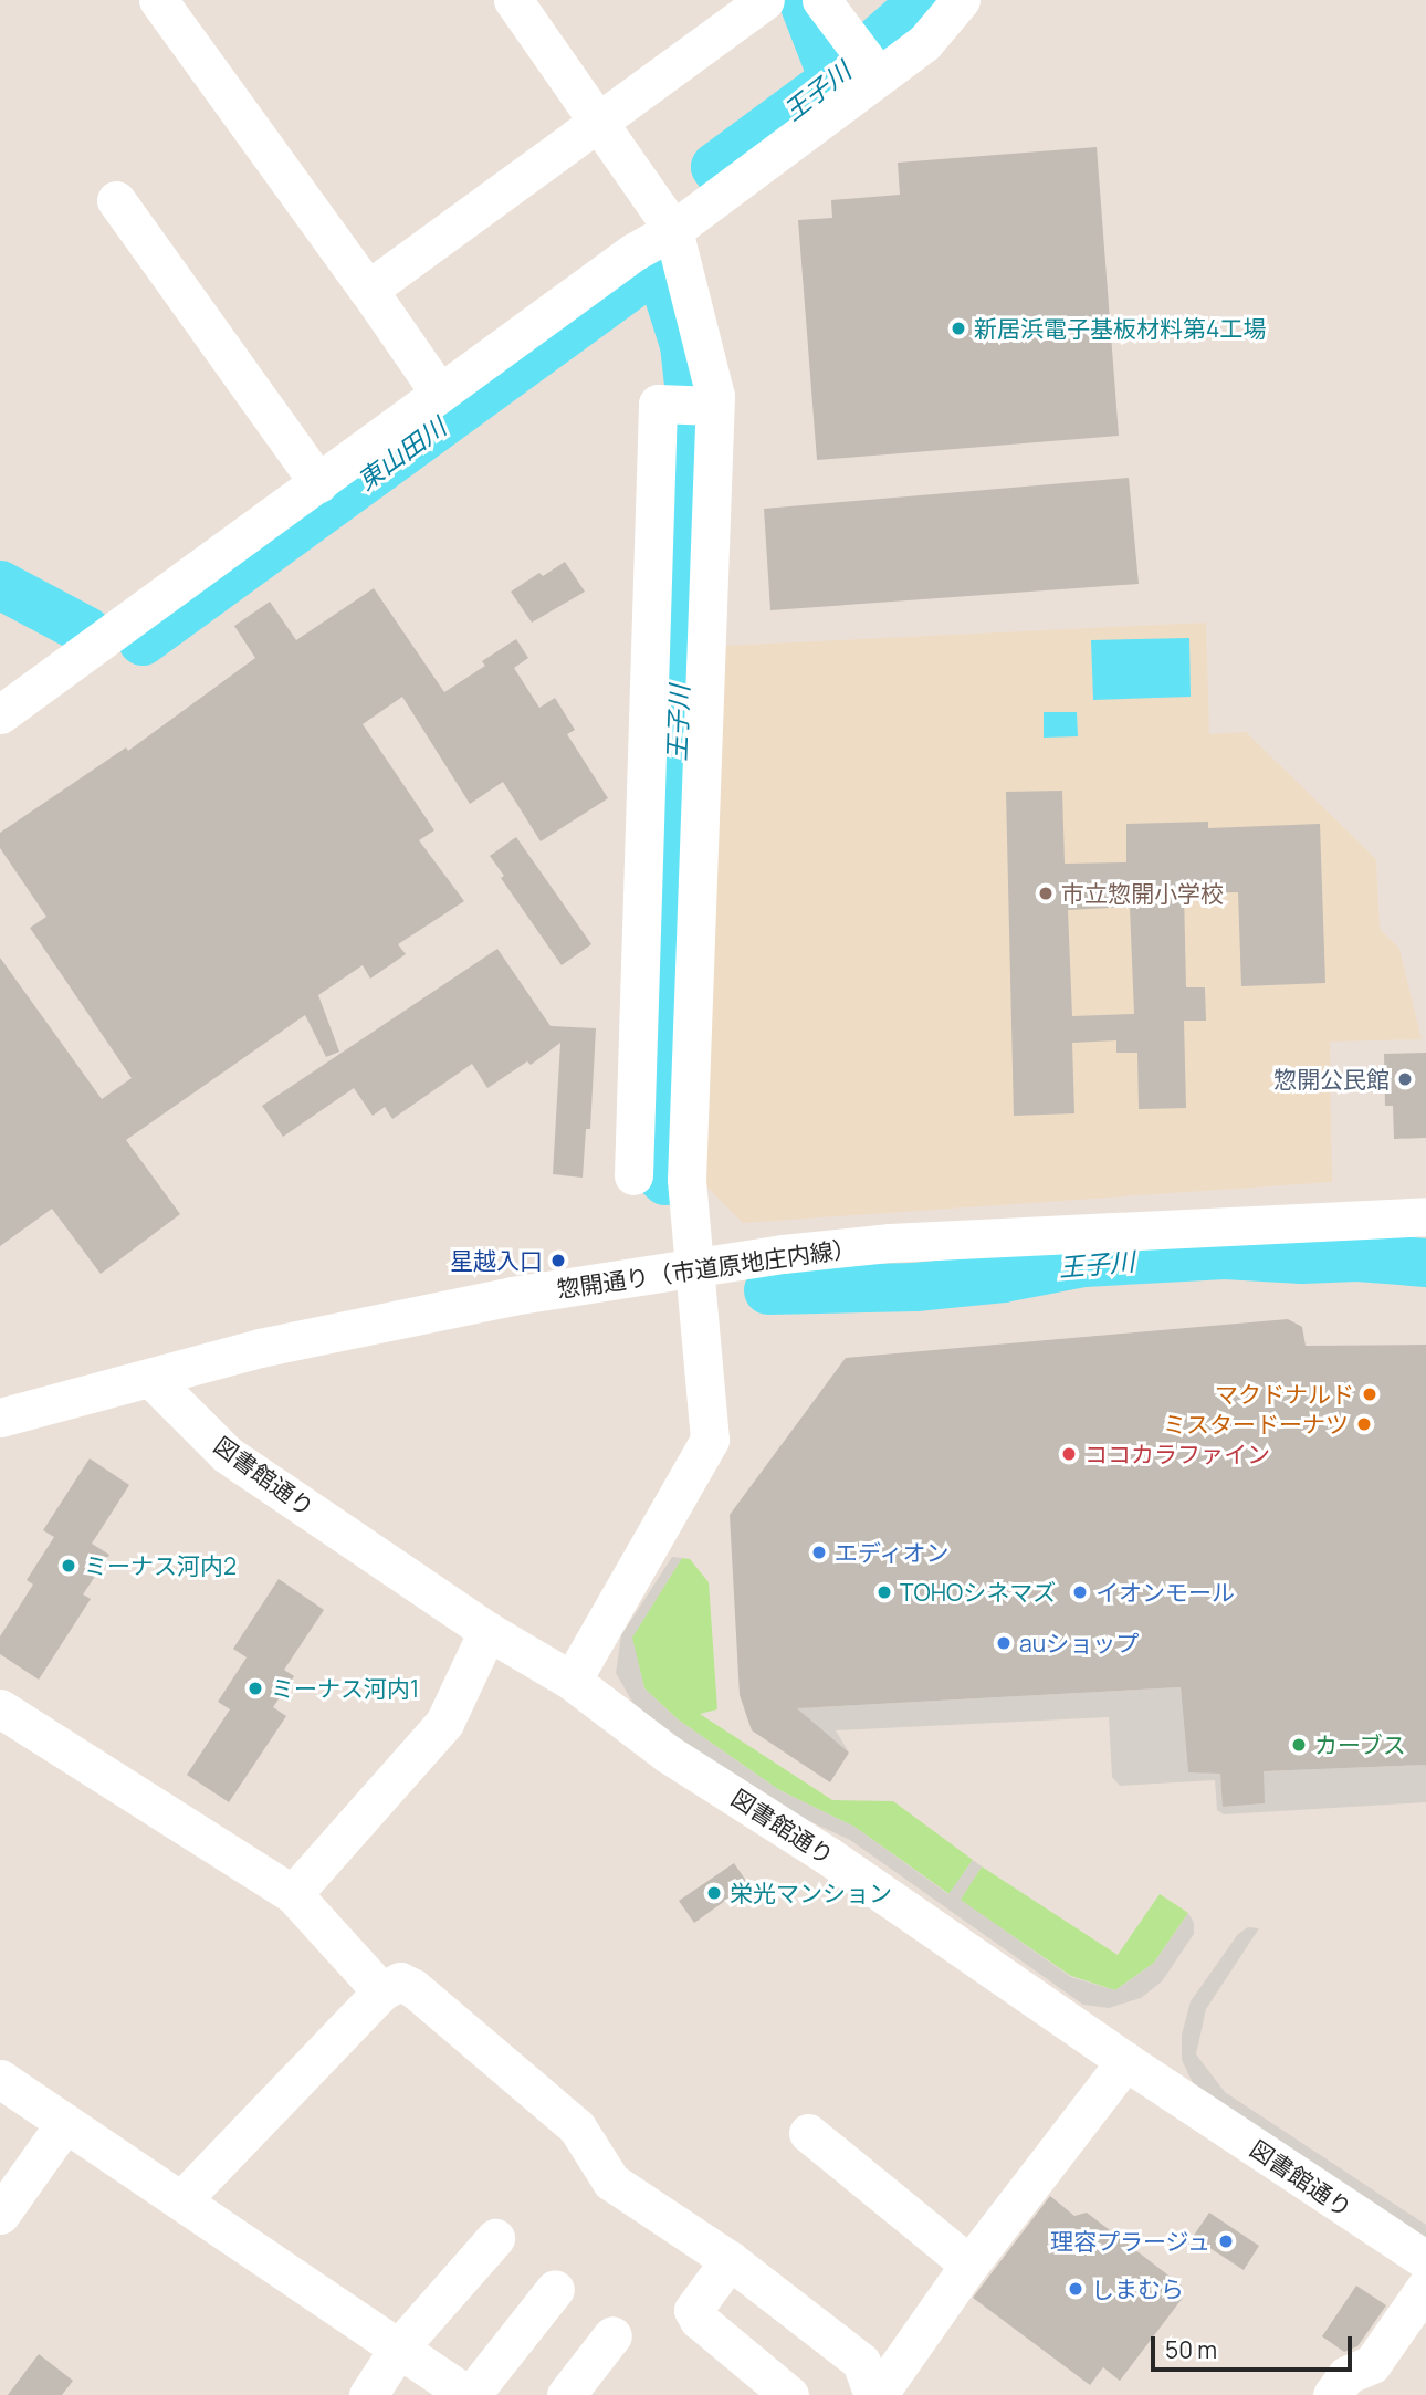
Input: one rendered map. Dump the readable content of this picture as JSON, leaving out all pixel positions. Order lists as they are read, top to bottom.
{
  "streets": {
    "street": ["惣開通り（市道原地庄内線）", "図書館通り"]
  },
  "crossings": [
    ["惣開通り（市道原地庄内線）", "図書館通り"]
  ],
  "water": ["王子川", "東山田川"],
  "places": [
    "新居浜電子基板材料第4工場",
    "市立惣開小学校",
    "惣開公民館",
    "星越入口",
    "マクドナルド",
    "ミスタードーナツ",
    "ココカラファイン",
    "エディオン",
    "ミーナス河内2",
    "TOHOシネマズ",
    "イオンモール",
    "auショップ",
    "ミーナス河内1",
    "カーブス",
    "栄光マンション",
    "理容プラージュ",
    "しまむら"
  ],
  "scale_bar": "50 m"
}
